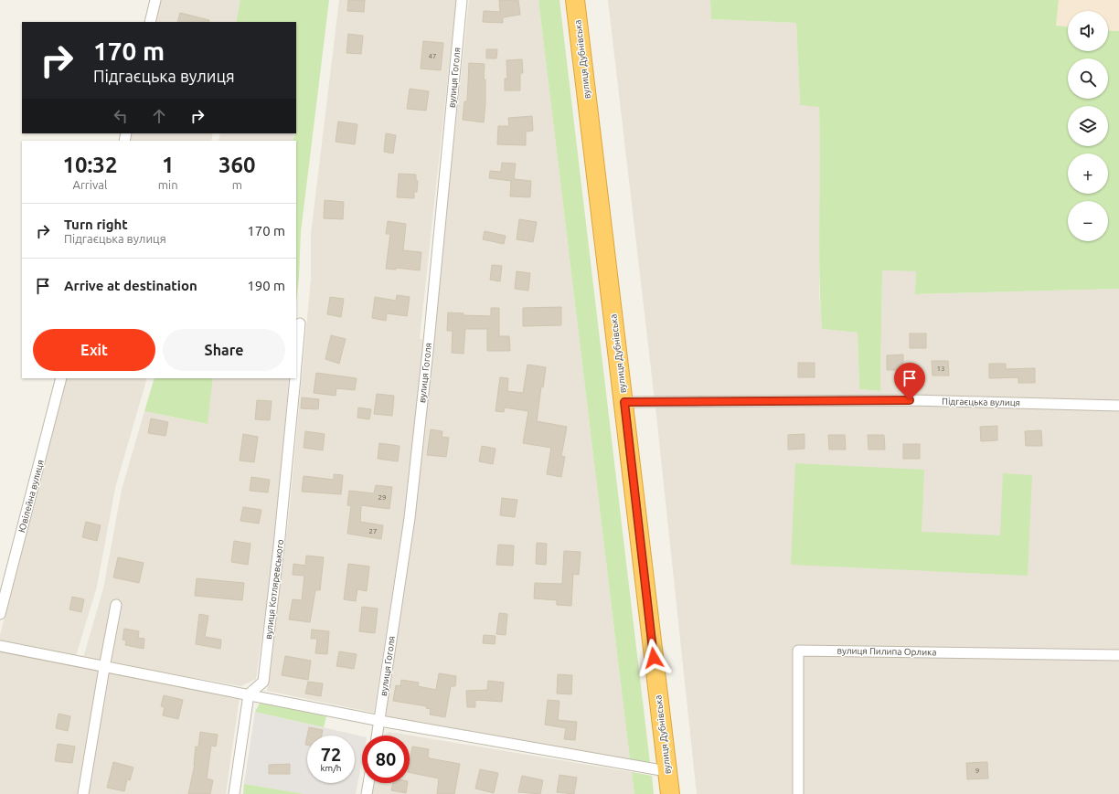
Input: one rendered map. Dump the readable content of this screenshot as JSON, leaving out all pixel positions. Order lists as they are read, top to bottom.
{
  "streets": {
    "highway": ["вулиця Дубнівська"],
    "street": [
      "вулиця Гоголя",
      "Підгаєцька вулиця",
      "Ювілейна вулиця",
      "вулиця Котляревського",
      "вулиця Пилипа Орлика"
    ]
  },
  "crossings": [
    ["вулиця Дубнівська", "Підгаєцька вулиця"]
  ],
  "house_numbers": [
    "47",
    "13",
    "29",
    "27",
    "9"
  ],
  "page": {
    "map_buttons": ["+", "−"],
    "turn": ["170 m", "Підгаєцька вулиця"],
    "eta": [
      "10:32",
      "Arrival",
      "1",
      "min",
      "360",
      "m"
    ],
    "list": [
      {
        "name": "Turn right",
        "note": "Підгаєцька вулиця",
        "value": "170 m"
      },
      {
        "name": "Arrive at destination",
        "value": "190 m"
      }
    ],
    "buttons": ["Exit", "Share"],
    "speed": "72 km/h",
    "limit": "80"
  }
}
